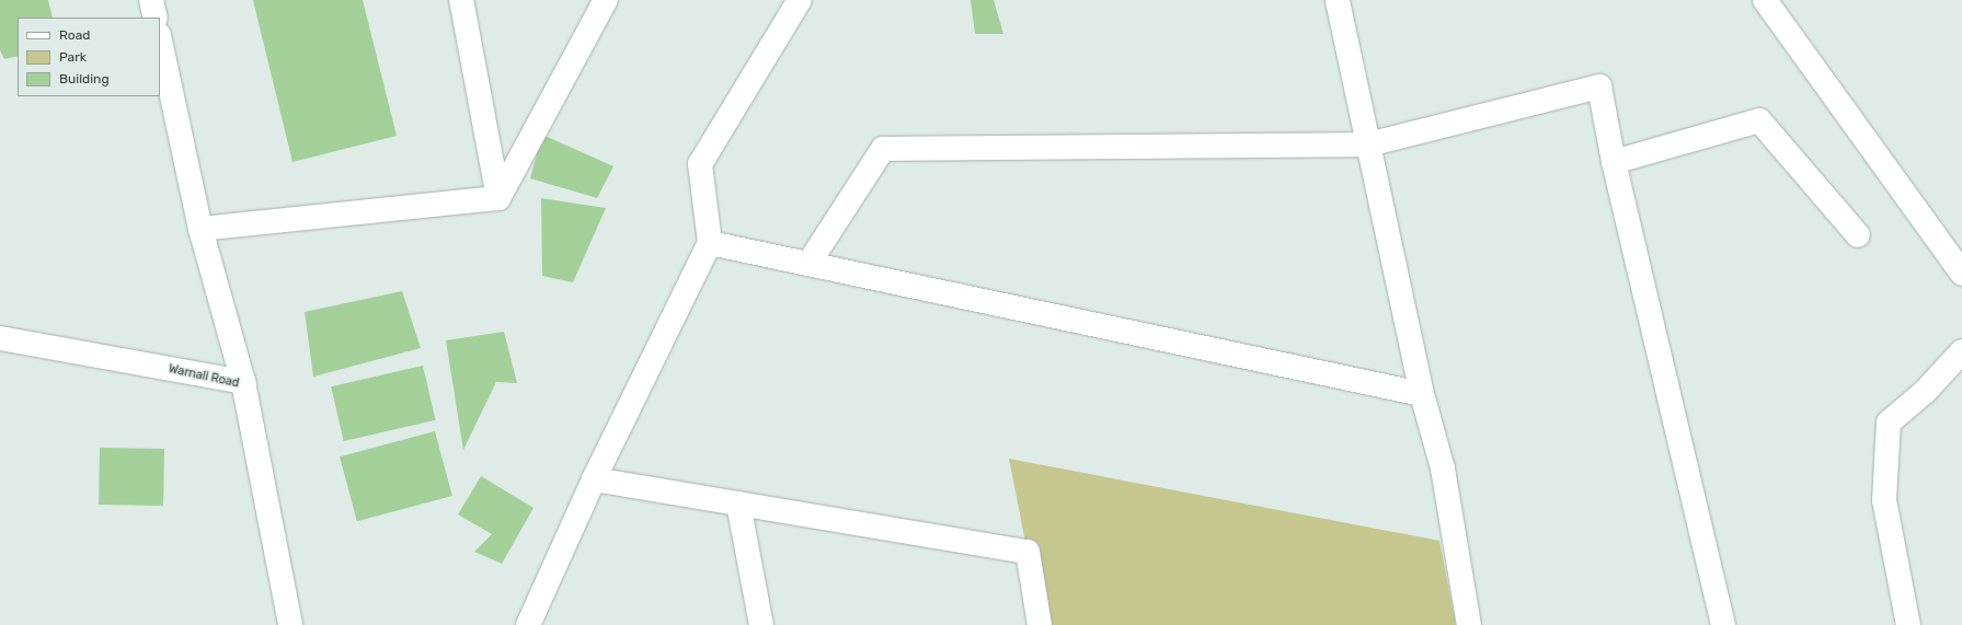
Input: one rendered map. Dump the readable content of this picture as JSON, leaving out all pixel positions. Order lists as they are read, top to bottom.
{
  "streets": {
    "street": ["Warnali Road"]
  },
  "legend": ["Road", "Park", "Building"]
}
